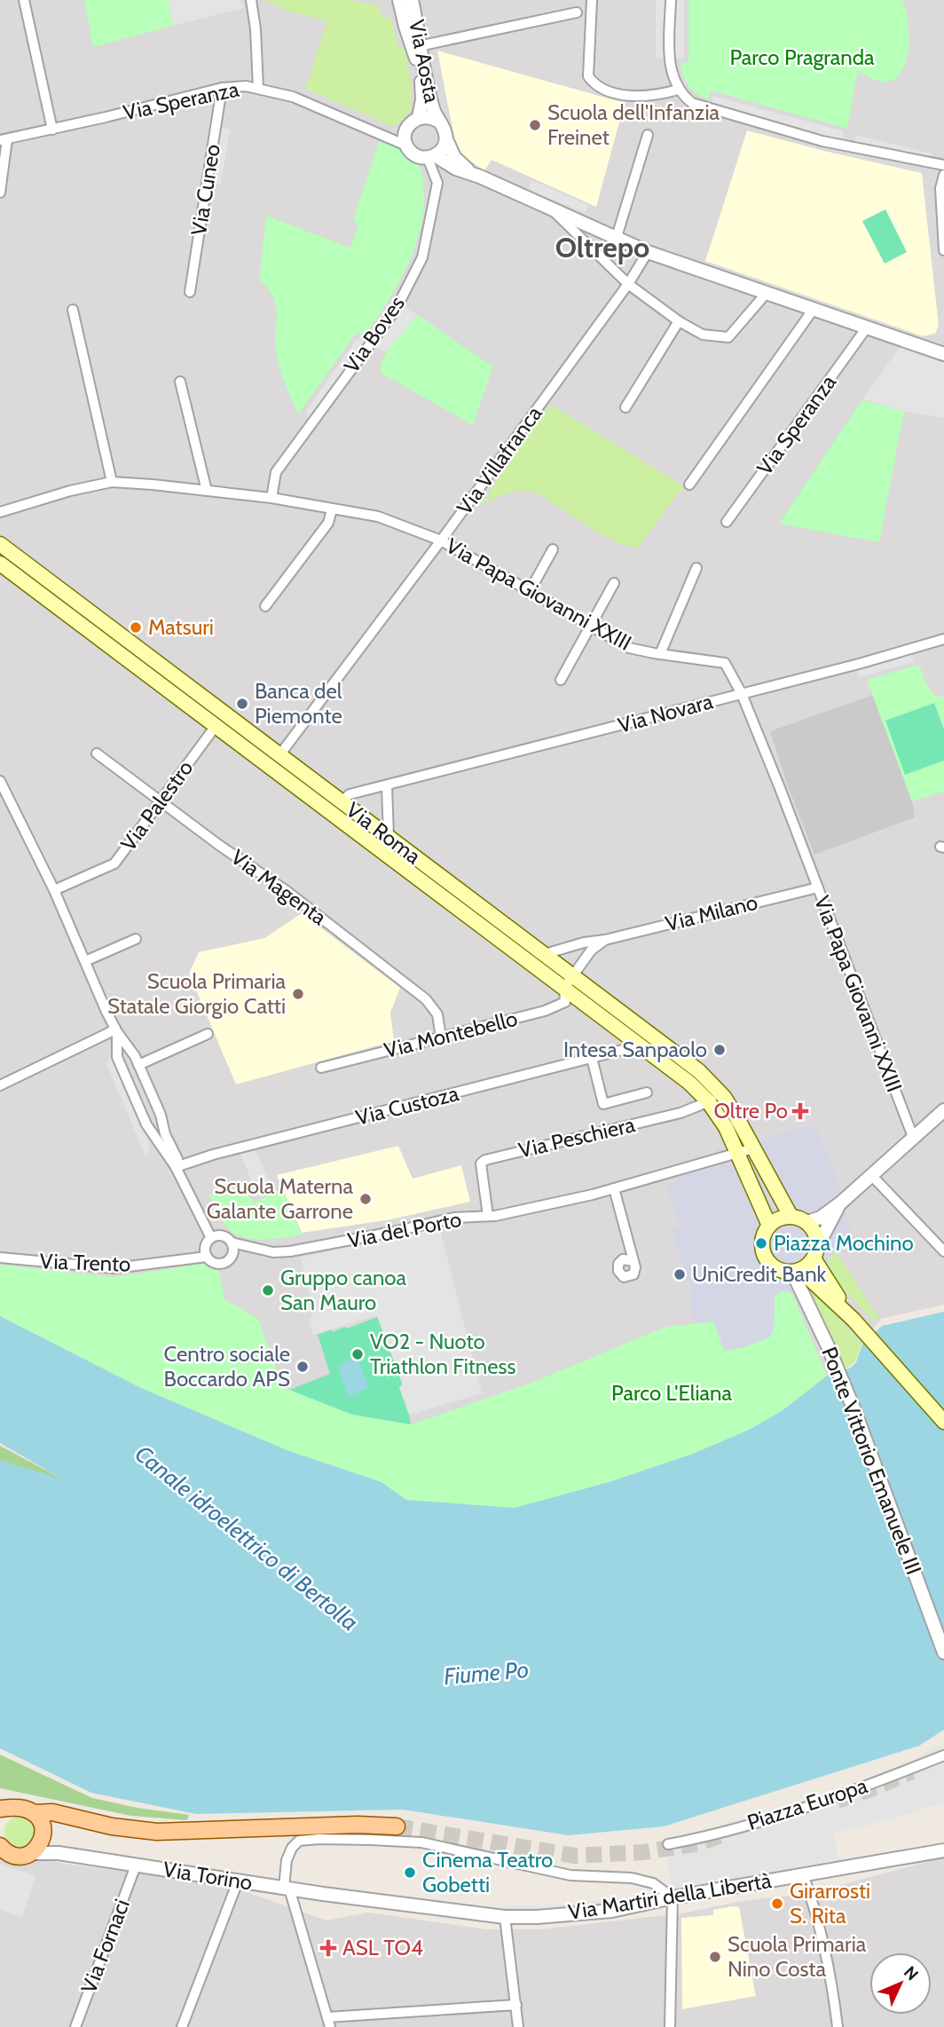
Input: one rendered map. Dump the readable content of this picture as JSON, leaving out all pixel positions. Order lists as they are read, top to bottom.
{
  "streets": {
    "main road": ["Via Roma", "Via Torino"],
    "street": [
      "Via Aosta",
      "Via Speranza",
      "Via Cuneo",
      "Via Boves",
      "Via Villafranca",
      "Via Papa Giovanni XXIII",
      "Via Novara",
      "Via Palestro",
      "Via Magenta",
      "Via Milano",
      "Via Montebello",
      "Via Custoza",
      "Via Peschiera",
      "Via del Porto",
      "Via Trento",
      "Ponte Vittorio Emanuele III",
      "Piazza Europa",
      "Via Martiri della Libertà",
      "Via Fornaci"
    ]
  },
  "crossings": [
    ["Via Aosta", "Via Speranza"],
    ["Via Aosta", "Via Boves"],
    ["Via Speranza", "Via Cuneo"],
    ["Via Speranza", "Via Boves"],
    ["Via Boves", "Via Papa Giovanni XXIII"],
    ["Via Villafranca", "Via Papa Giovanni XXIII"],
    ["Via Villafranca", "Via Roma"],
    ["Via Papa Giovanni XXIII", "Via Novara"],
    ["Via Papa Giovanni XXIII", "Via Milano"],
    ["Via Novara", "Via Roma"],
    ["Via Palestro", "Via Roma"],
    ["Via Palestro", "Via Magenta"],
    ["Via Roma", "Via Milano"],
    ["Via Roma", "Via Montebello"],
    ["Via Roma", "Via Custoza"],
    ["Via Roma", "Via Peschiera"],
    ["Via Roma", "Via del Porto"],
    ["Via Magenta", "Via Montebello"],
    ["Via Milano", "Via Montebello"],
    ["Via Peschiera", "Via del Porto"],
    ["Via del Porto", "Via Trento"],
    ["Via Torino", "Via Martiri della Libertà"],
    ["Via Torino", "Via Fornaci"]
  ],
  "districts": ["Oltrepo"],
  "water": ["Canale idroelettrico di Bertolla", "Fiume Po"],
  "parks": ["Parco Pragranda", "Parco L'Eliana"],
  "places": {
    "other": [
      "Scuola dell'Infanzia Freinet",
      "Matsuri",
      "Banca del Piemonte",
      "Scuola Primaria Statale Giorgio Catti",
      "Intesa Sanpaolo",
      "Scuola Materna Galante Garrone",
      "Piazza Mochino",
      "UniCredit Bank",
      "Gruppo canoa San Mauro",
      "VO2 - Nuoto Triathlon Fitness",
      "Centro sociale Boccardo APS",
      "Cinema Teatro Gobetti",
      "Girarrosti S. Rita",
      "Scuola Primaria Nino Costa"
    ],
    "health": ["Oltre Po", "ASL TO4"]
  },
  "north": "top right"
}
